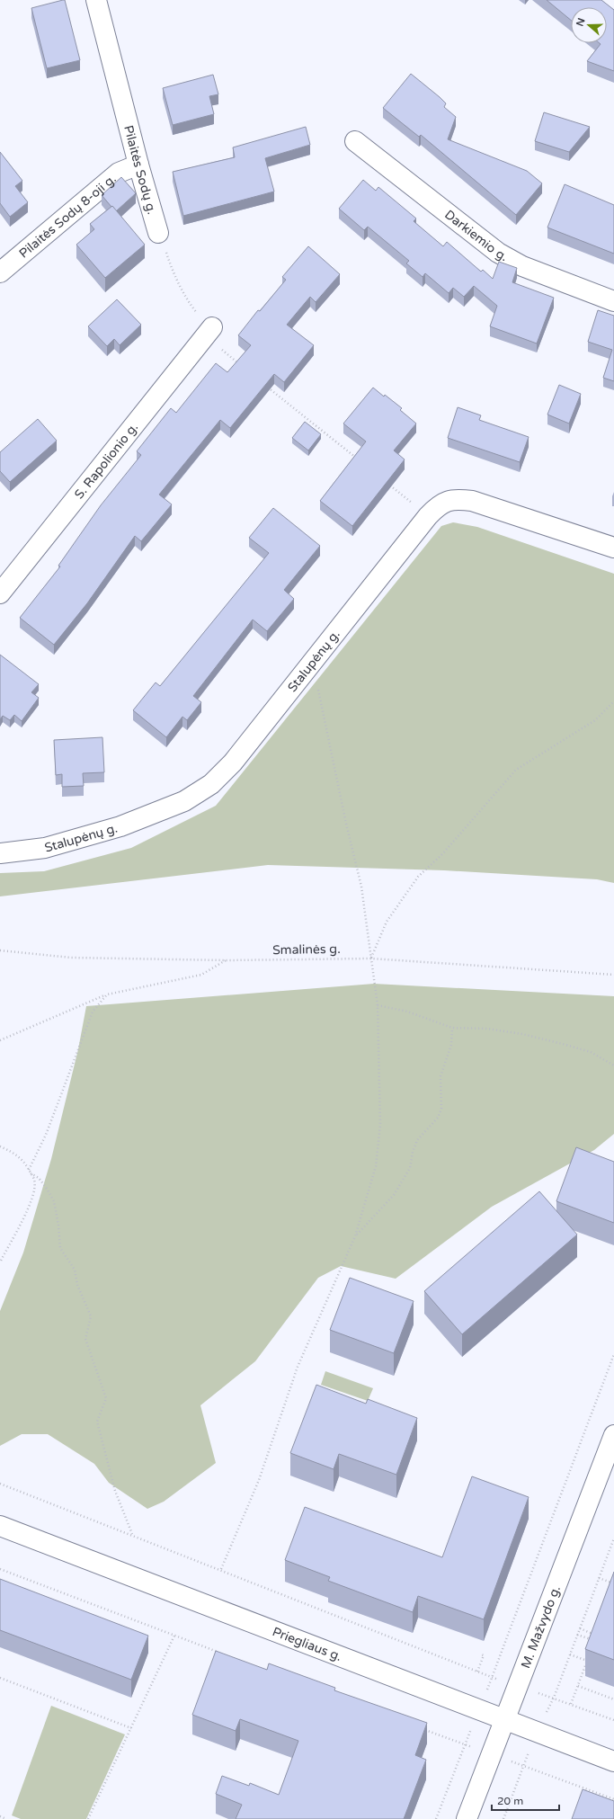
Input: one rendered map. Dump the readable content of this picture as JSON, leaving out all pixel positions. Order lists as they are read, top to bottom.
{
  "streets": {
    "street": [
      "Pilaitės Sodų g.",
      "Pilaitės Sodų 8-oji g.",
      "Darkiemio g.",
      "S. Rapolionio g.",
      "Stalupėnų g.",
      "M. Mažvydo g.",
      "Priegliaus g."
    ],
    "path": ["Smalinės g."]
  },
  "crossings": [
    ["Pilaitės Sodų g.", "Pilaitės Sodų 8-oji g."],
    ["M. Mažvydo g.", "Priegliaus g."]
  ],
  "scale_bar": "20 m",
  "north": "left"
}
